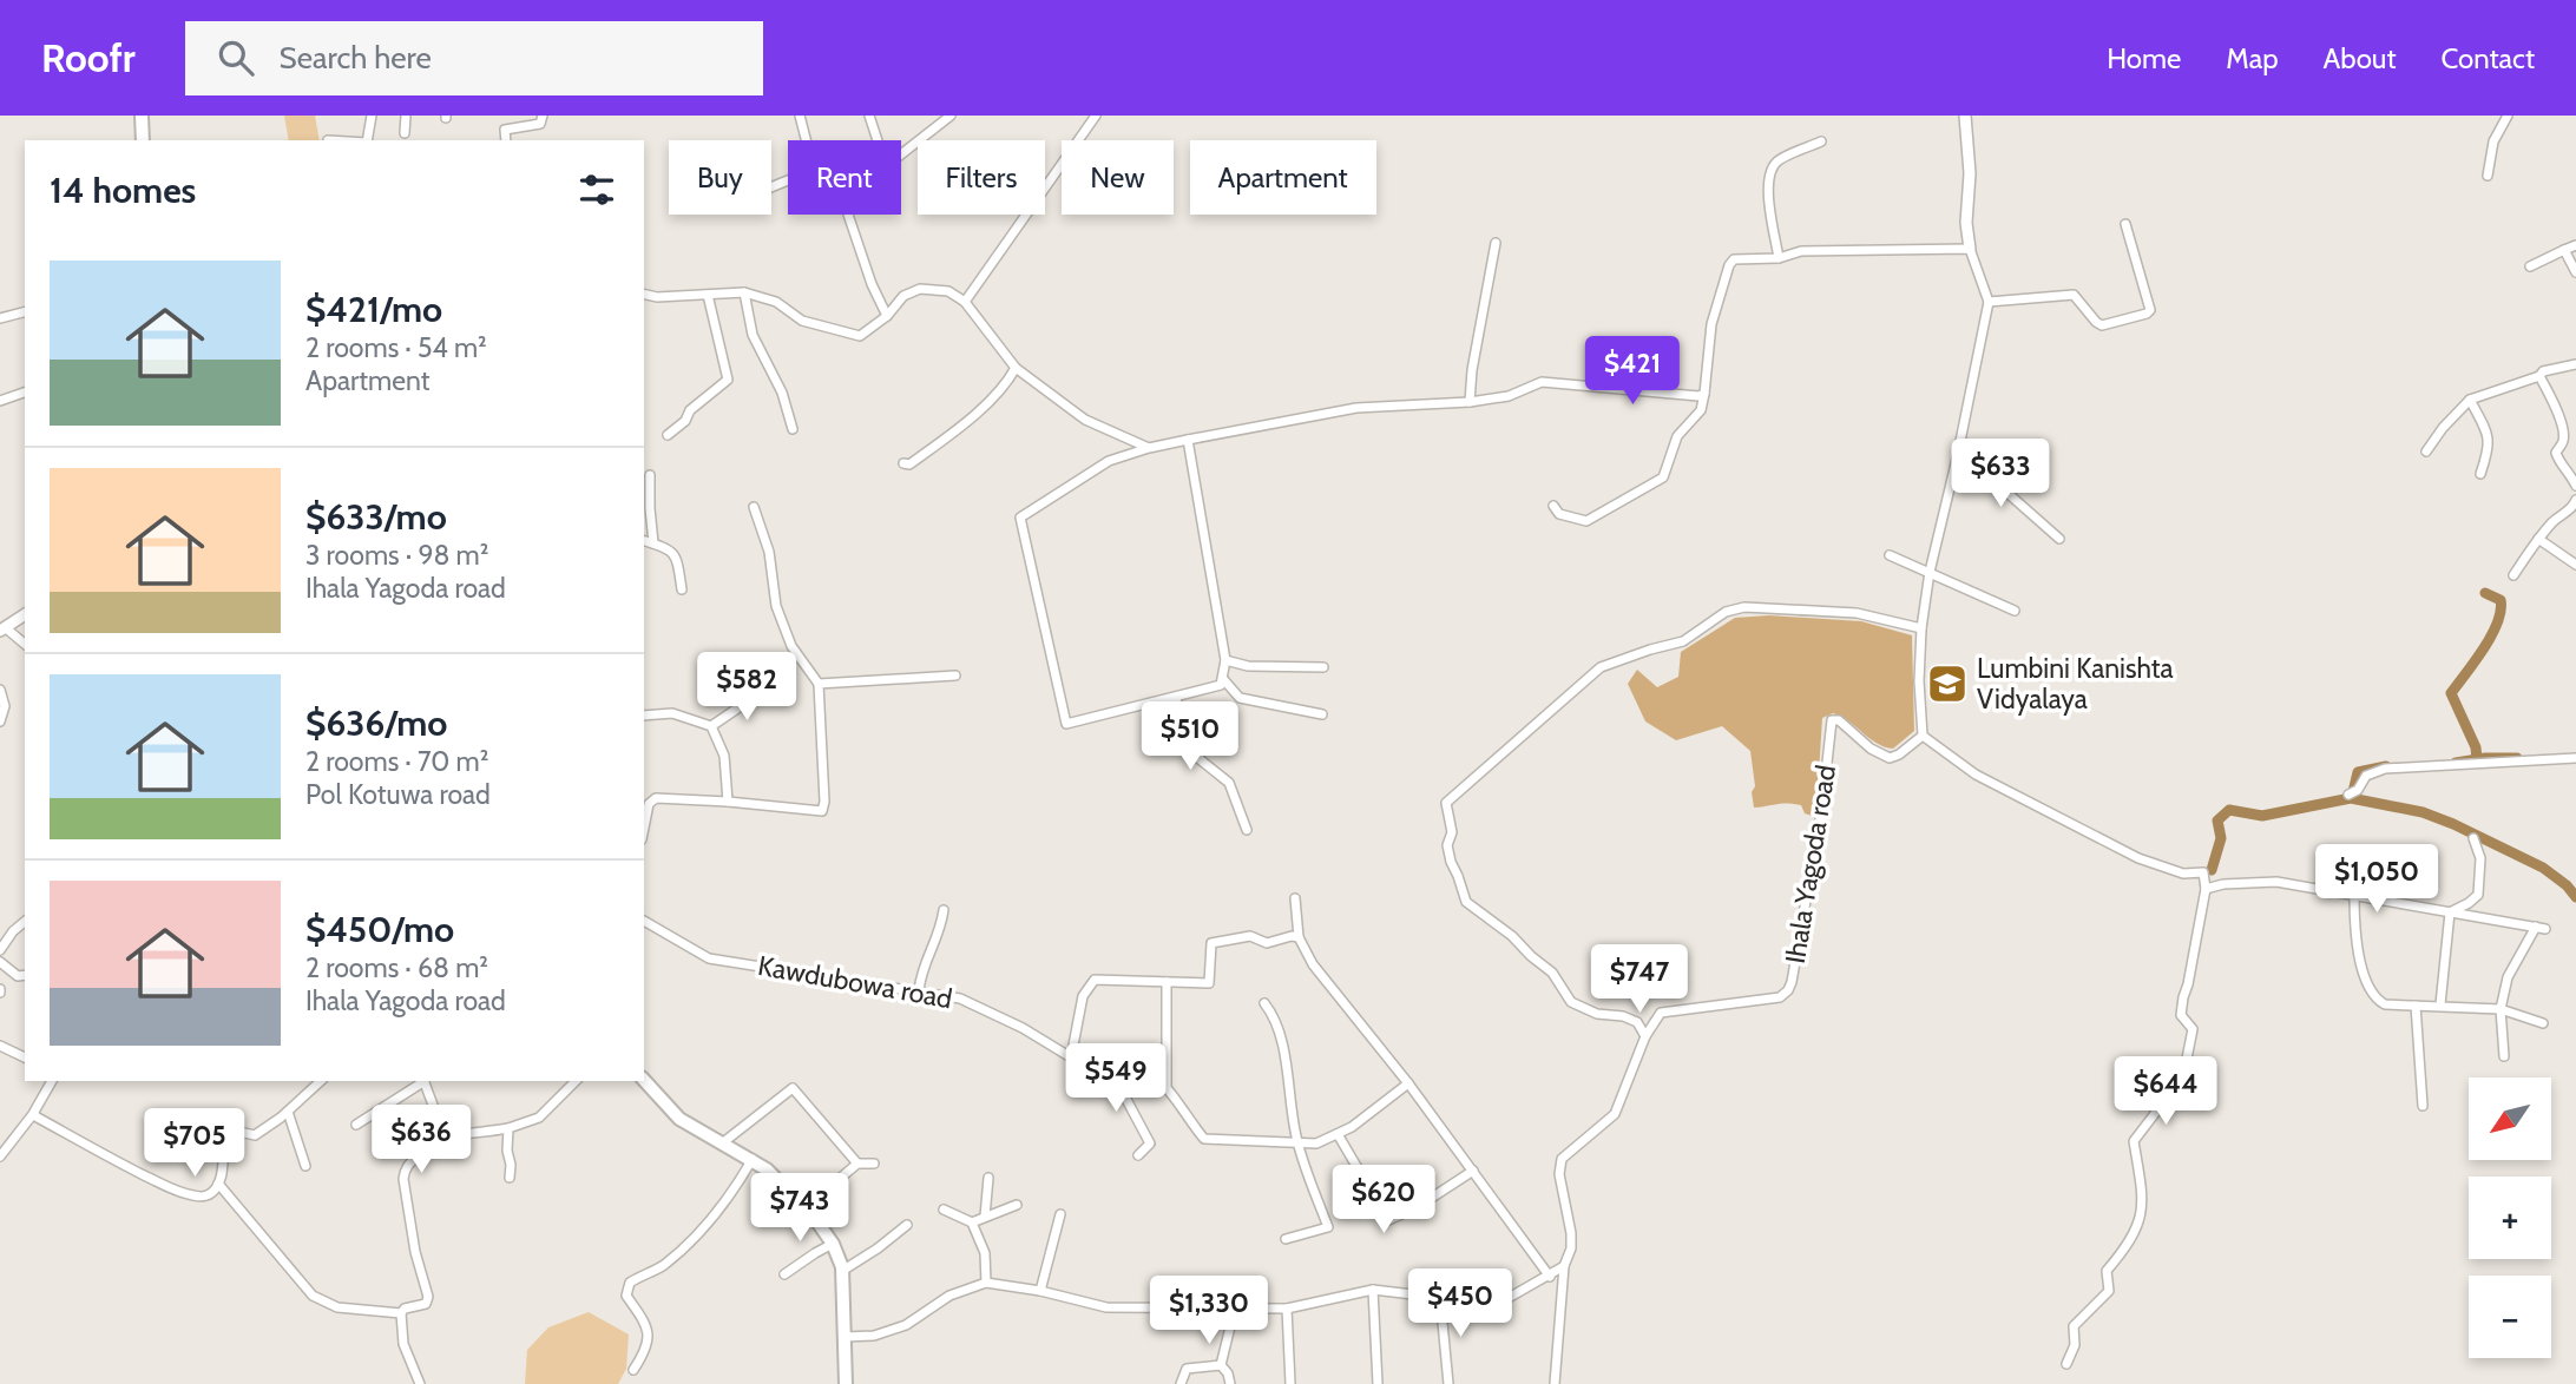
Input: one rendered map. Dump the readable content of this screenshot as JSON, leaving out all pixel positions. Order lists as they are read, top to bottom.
{
  "streets": {
    "street": ["Ihala Yagoda road", "Kawdubowa road"]
  },
  "places": {
    "school or university": ["Lumbini Kanishta Vidyalaya"]
  },
  "north": "bottom left",
  "page": {
    "header": "Roofr",
    "search": "Search here",
    "nav": [
      "Home",
      "Map",
      "About",
      "Contact"
    ],
    "chip": [
      "Buy",
      "Rent",
      "Filters",
      "New",
      "Apartment"
    ],
    "heading": "14 homes",
    "list": [
      {
        "name": "$421/mo",
        "note": "2 rooms · 54 m² · Apartment"
      },
      {
        "name": "$633/mo",
        "note": "3 rooms · 98 m² · Ihala Yagoda road"
      },
      {
        "name": "$636/mo",
        "note": "2 rooms · 70 m² · Pol Kotuwa road"
      },
      {
        "name": "$450/mo",
        "note": "2 rooms · 68 m² · Ihala Yagoda road"
      }
    ],
    "price": [
      "$421",
      "$633",
      "$582",
      "$510",
      "$1,050",
      "$747",
      "$549",
      "$644",
      "$636",
      "$705",
      "$620",
      "$743",
      "$450",
      "$1,330"
    ],
    "map_buttons": ["+", "−"]
  }
}
